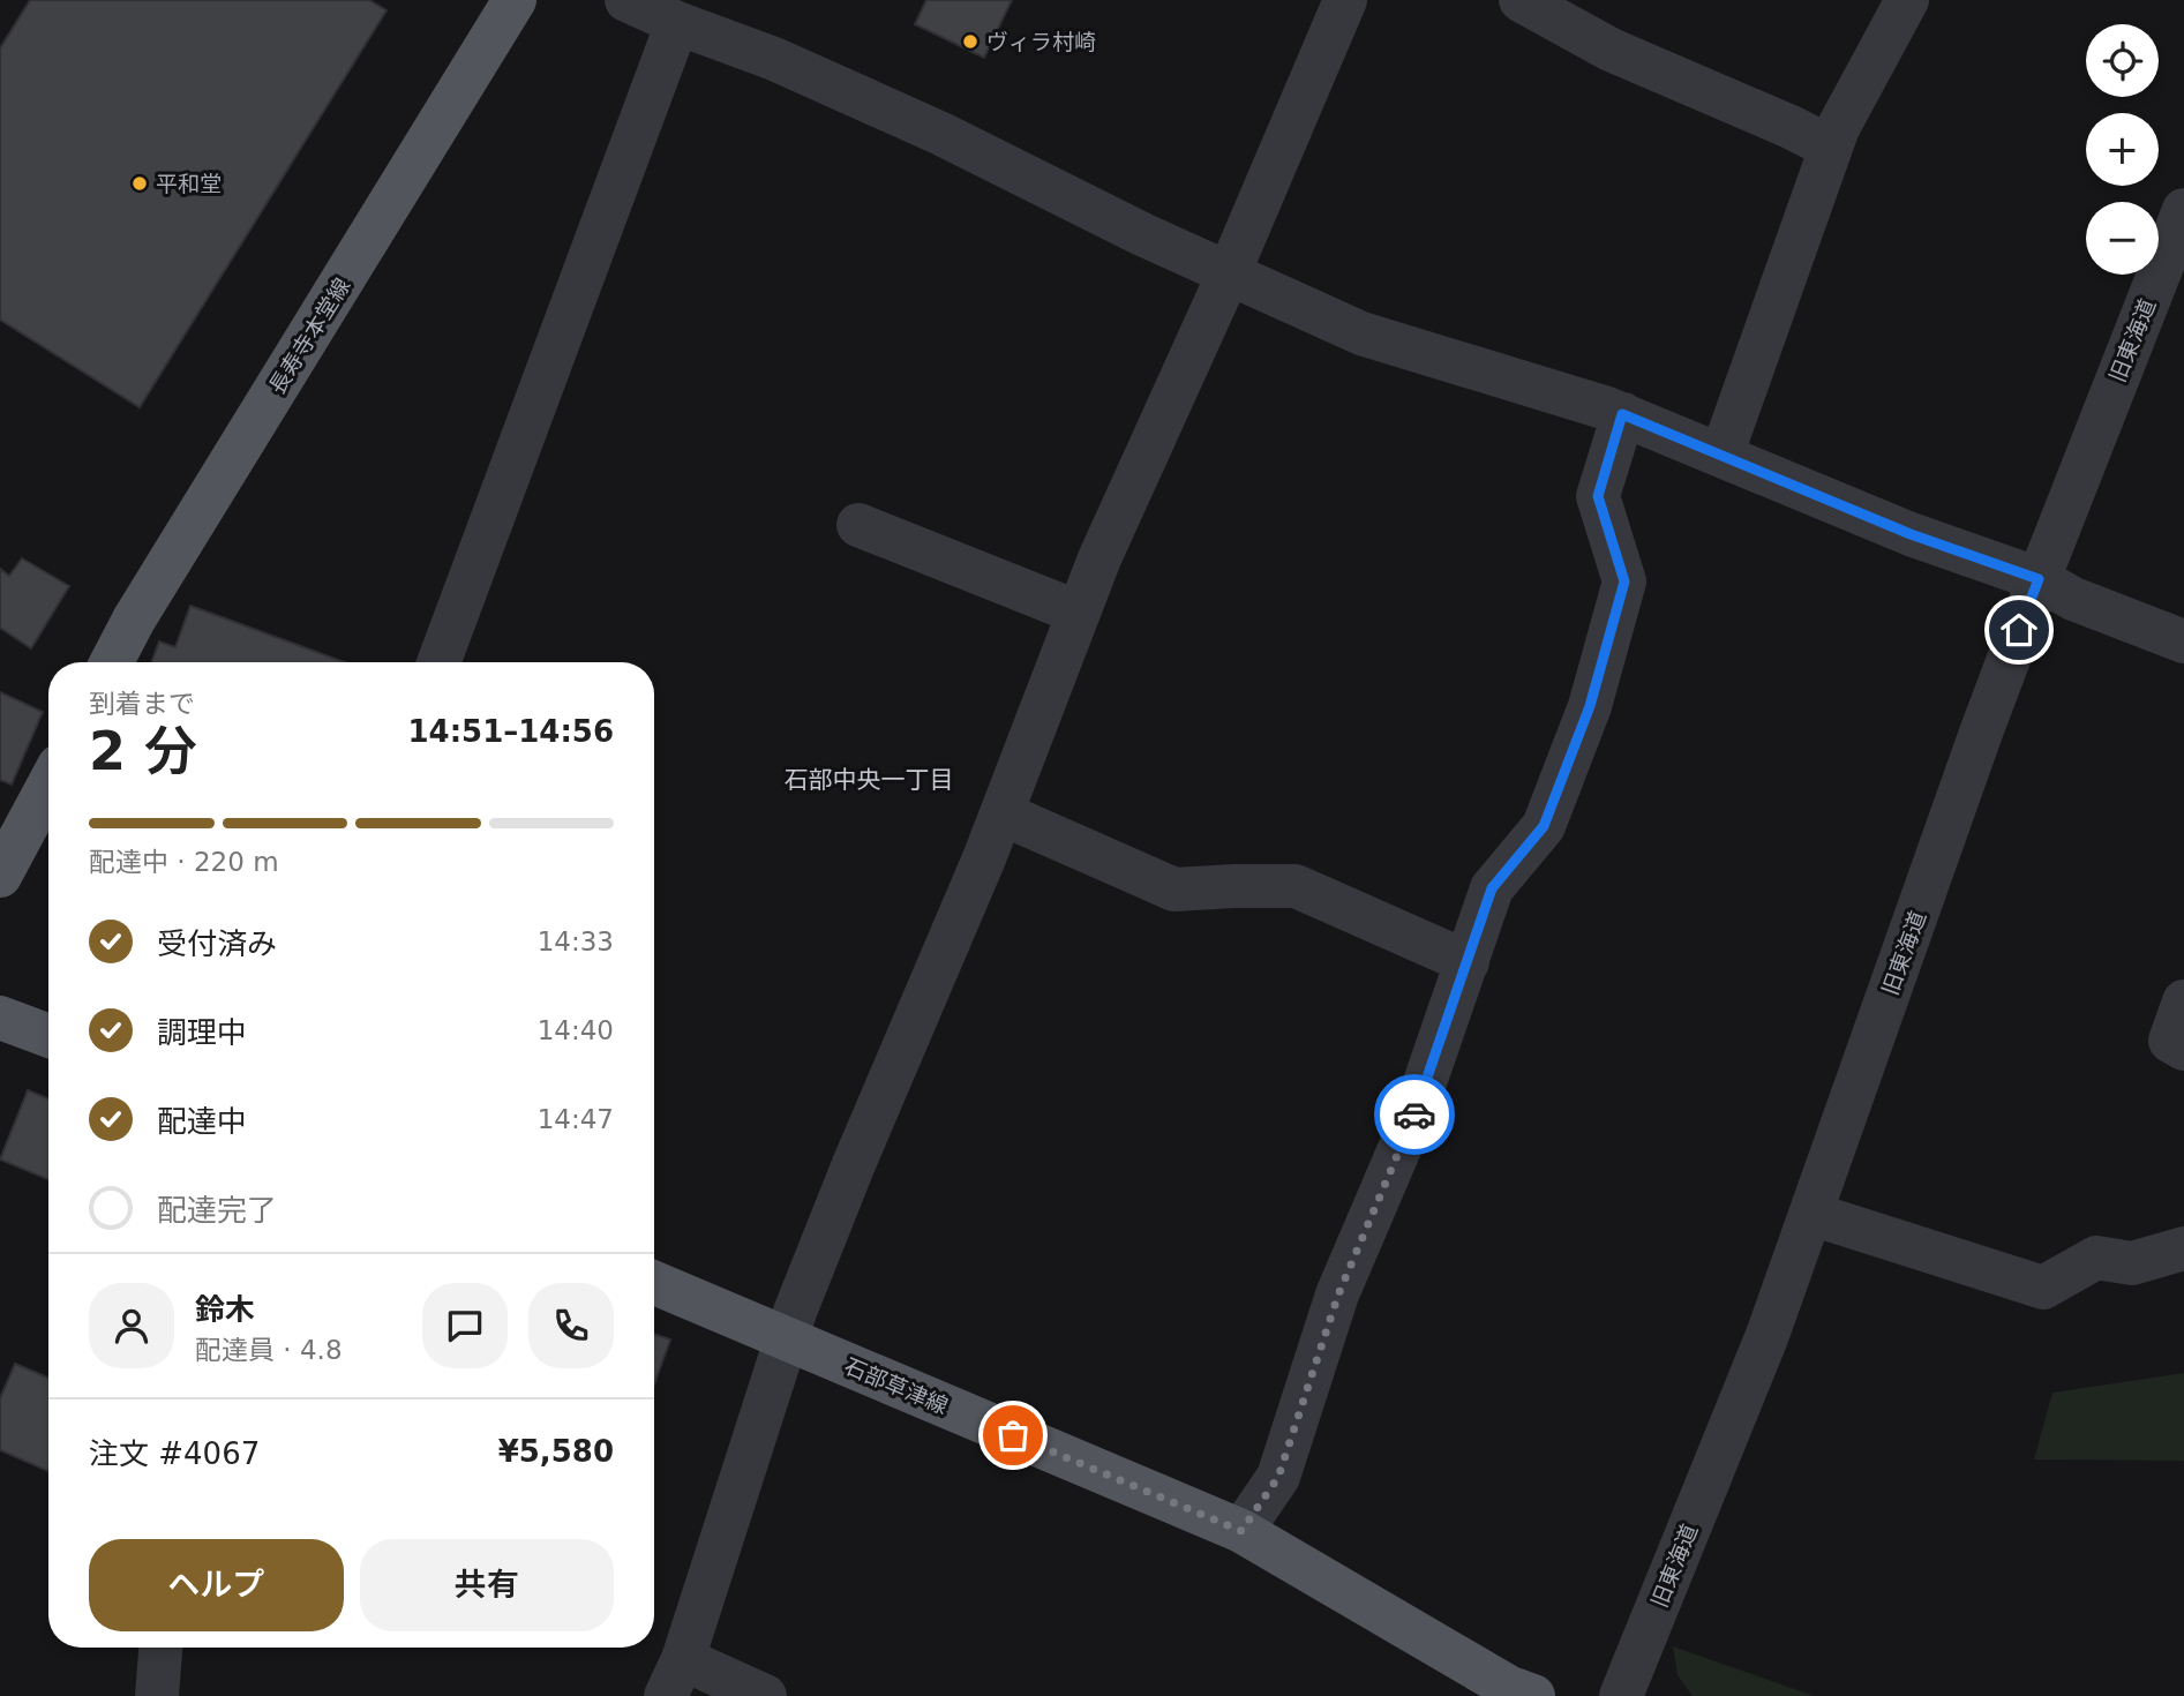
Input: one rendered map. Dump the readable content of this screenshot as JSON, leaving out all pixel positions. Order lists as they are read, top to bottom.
{
  "streets": {
    "main road": ["長寿寺本堂線", "石部草津線"],
    "street": ["旧東海道"]
  },
  "districts": ["石部中央一丁目"],
  "places": ["ヴィラ村崎", "平和堂"],
  "page": {
    "map_buttons": ["+", "−"],
    "heading": ["2 分", "到着まで", "14:51–14:56"],
    "panel": [
      "鈴木",
      "配達員 · 4.8",
      "注文 #4067",
      "¥5,580"
    ],
    "bar": "配達中 · 220 m",
    "list": [
      ["受付済み", "14:33"],
      ["調理中", "14:40"],
      ["配達中", "14:47"],
      "配達完了"
    ],
    "buttons": ["ヘルプ", "共有"]
  }
}
